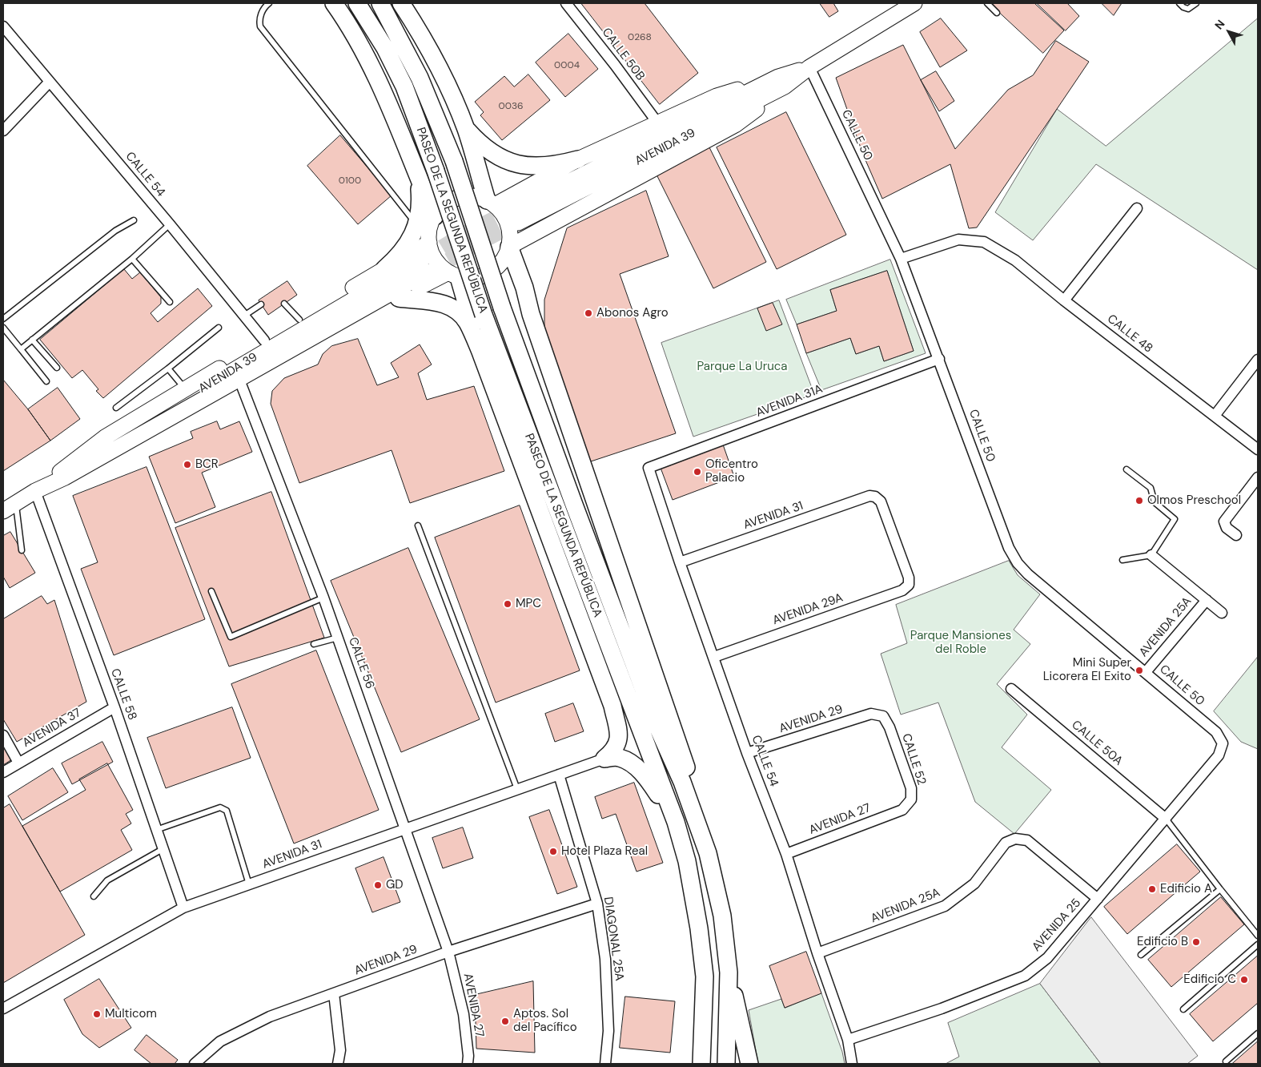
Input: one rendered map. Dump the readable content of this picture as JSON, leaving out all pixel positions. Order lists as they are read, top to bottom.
{
  "streets": {
    "highway": ["PASEO DE LA SEGUNDA REPÚBLICA"],
    "main road": ["AVENIDA 39"],
    "street": [
      "CALLE 50B",
      "CALLE 50",
      "CALLE 54",
      "CALLE 48",
      "AVENIDA 31A",
      "AVENIDA 31",
      "AVENIDA 29A",
      "AVENIDA 25A",
      "CALLE 56",
      "CALLE 58",
      "AVENIDA 29",
      "AVENIDA 37",
      "CALLE 50A",
      "CALLE 52",
      "AVENIDA 27",
      "AVENIDA 25",
      "DIAGONAL 25A"
    ]
  },
  "crossings": [
    ["CALLE 50", "AVENIDA 39"],
    ["CALLE 50", "CALLE 48"],
    ["CALLE 50", "AVENIDA 31A"],
    ["CALLE 50", "AVENIDA 25A"],
    ["CALLE 50", "AVENIDA 25"],
    ["AVENIDA 39", "CALLE 58"],
    ["CALLE 54", "AVENIDA 31A"],
    ["CALLE 54", "AVENIDA 31"],
    ["CALLE 54", "AVENIDA 29A"],
    ["CALLE 54", "AVENIDA 25A"],
    ["CALLE 54", "AVENIDA 29"],
    ["CALLE 54", "AVENIDA 27"],
    ["CALLE 54", "AVENIDA 25"],
    ["AVENIDA 31", "AVENIDA 29A"],
    ["AVENIDA 31", "CALLE 56"],
    ["AVENIDA 31", "CALLE 58"],
    ["AVENIDA 31", "DIAGONAL 25A"],
    ["AVENIDA 25A", "AVENIDA 25"],
    ["CALLE 56", "AVENIDA 29"],
    ["CALLE 56", "AVENIDA 27"],
    ["CALLE 58", "AVENIDA 37"],
    ["AVENIDA 29", "CALLE 52"],
    ["AVENIDA 29", "AVENIDA 27"],
    ["AVENIDA 29", "DIAGONAL 25A"],
    ["CALLE 50A", "AVENIDA 25"],
    ["CALLE 52", "AVENIDA 27"]
  ],
  "parks": ["Parque La Uruca", "Parque Mansiones del Roble"],
  "places": [
    "Abonos Agro",
    "BCR",
    "Oficentro Palacio",
    "Olmos Preschool",
    "MPC",
    "Mini Super Licorera El Exito",
    "Hotel Plaza Real",
    "GD",
    "Edificio A",
    "Edificio B",
    "Edificio C",
    "Multicom",
    "Aptos. Sol del Pacífico"
  ],
  "house_numbers": [
    "0268",
    "0004",
    "0036",
    "0100"
  ],
  "north": "top left"
}
